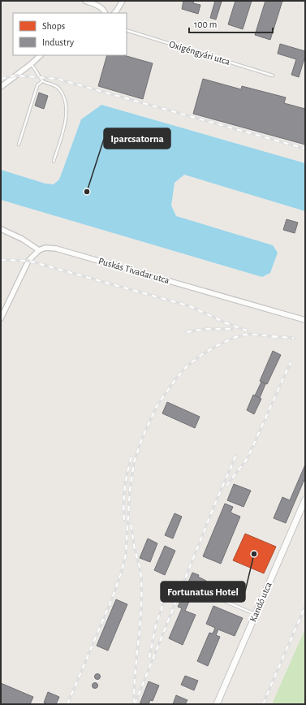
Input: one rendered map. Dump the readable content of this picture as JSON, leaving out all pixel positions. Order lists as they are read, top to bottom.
{
  "streets": {
    "street": ["Puskás Tivadar utca", "Kandó utca"],
    "lane": ["Oxigéngyári utca"]
  },
  "places": ["Iparcsatorna", "Fortunatus Hotel"],
  "legend": ["Shops", "Industry"],
  "scale_bar": "100 m"
}
